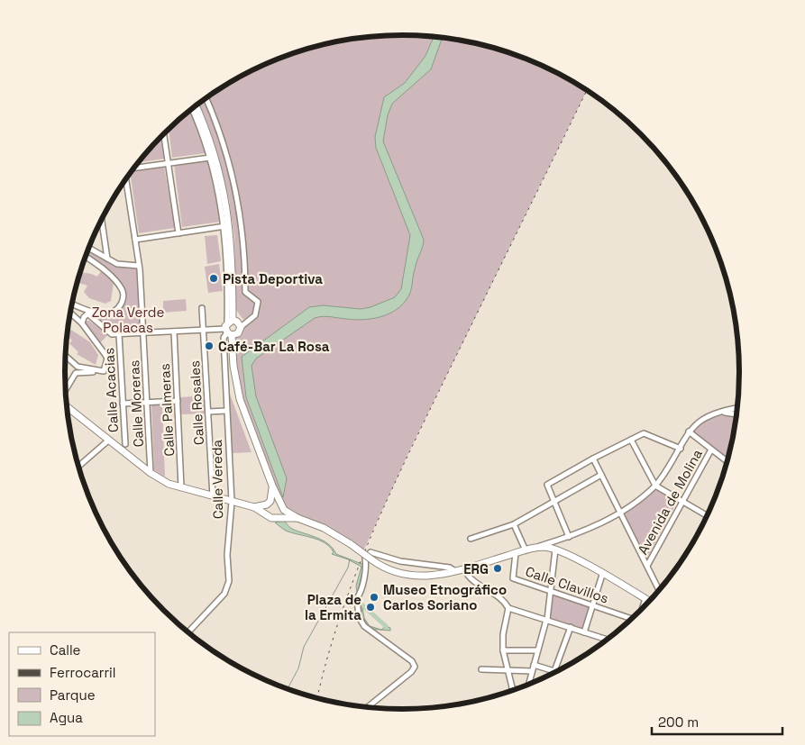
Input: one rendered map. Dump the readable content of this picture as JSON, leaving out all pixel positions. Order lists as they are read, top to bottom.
{
  "streets": {
    "street": [
      "Calle Acacias",
      "Calle Rosales",
      "Calle Moreras",
      "Calle Palmeras",
      "Calle Vereda",
      "Avenida de Molina",
      "Calle Clavillos"
    ]
  },
  "parks": ["Zona Verde Polacas"],
  "places": [
    "Pista Deportiva",
    "Café-Bar La Rosa",
    "ERG",
    "Museo Etnográfico Carlos Soriano",
    "Plaza de la Ermita"
  ],
  "legend": [
    "Calle",
    "Ferrocarril",
    "Parque",
    "Agua"
  ],
  "scale_bar": "200 m"
}
